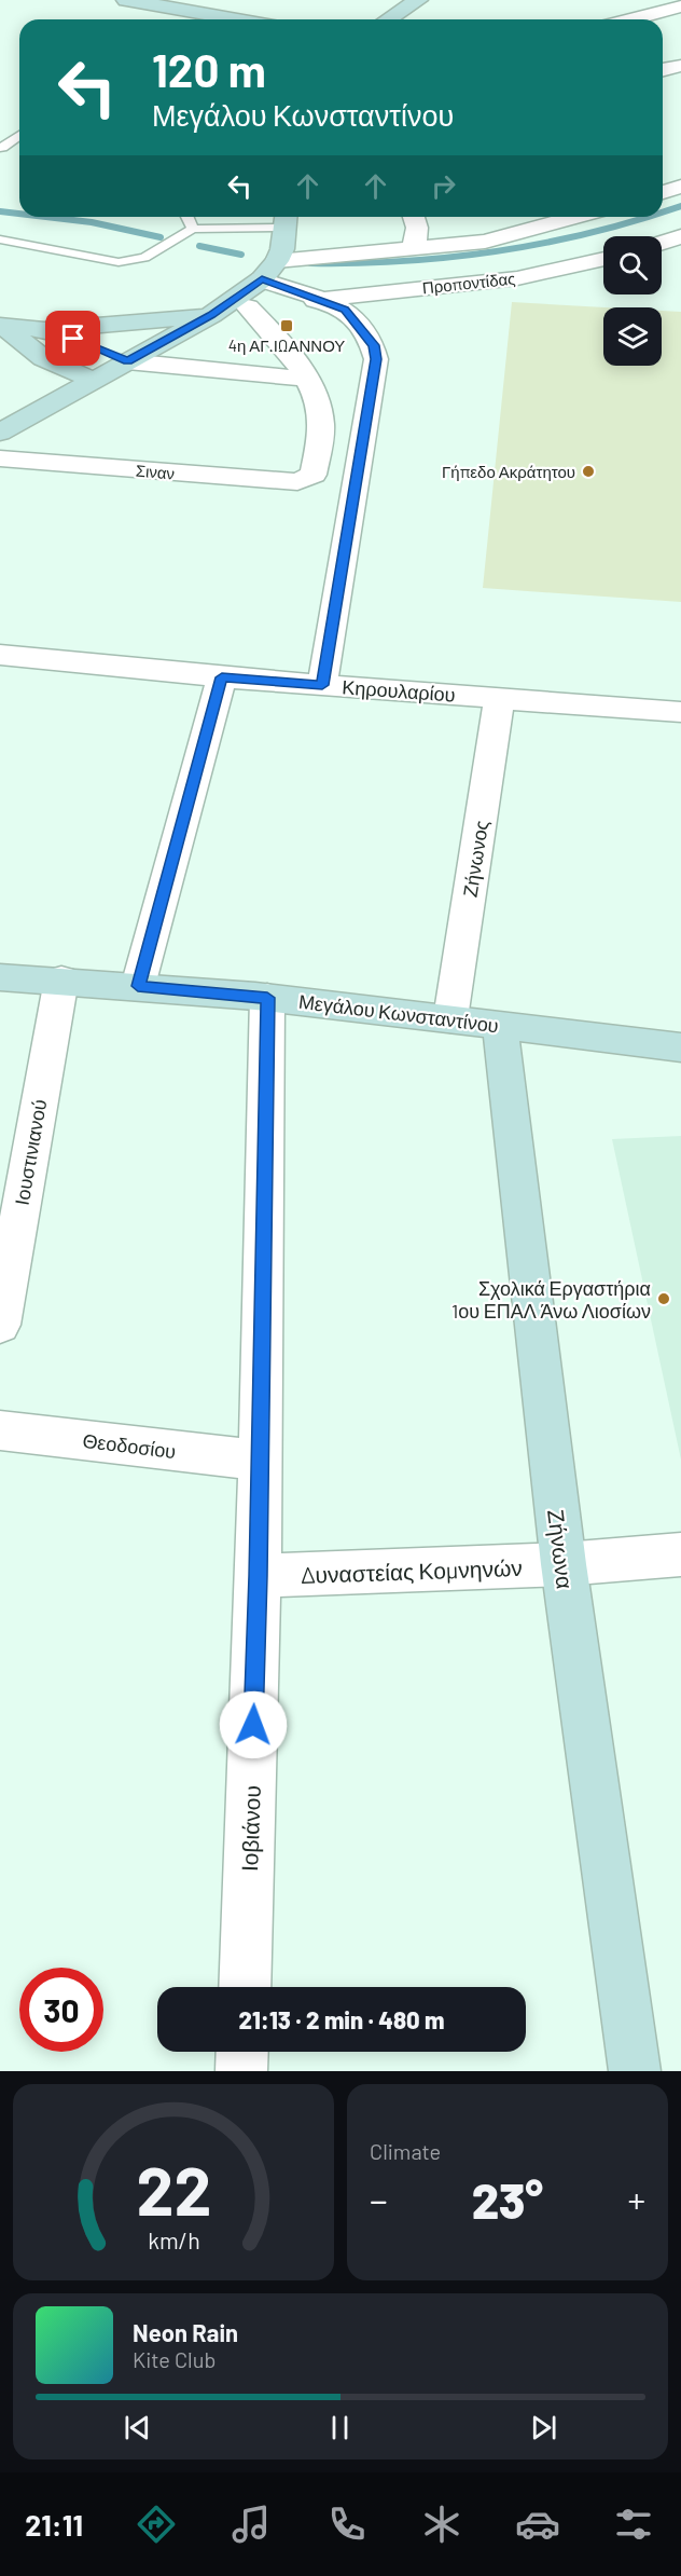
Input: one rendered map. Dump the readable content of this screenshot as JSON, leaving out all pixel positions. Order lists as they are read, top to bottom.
{
  "streets": {
    "street": [
      "Προποντίδας",
      "Σιναν",
      "Κηρουλαρίου",
      "Ζήνωνος",
      "Μεγάλου Κωνσταντίνου",
      "Ιουστινιανού",
      "Θεοδοσίου",
      "Ζήνωνα",
      "Δυναστείας Κομνηνών",
      "Ιοβιάνου"
    ]
  },
  "crossings": [
    ["Κηρουλαρίου", "Ζήνωνος"],
    ["Ζήνωνος", "Μεγάλου Κωνσταντίνου"],
    ["Μεγάλου Κωνσταντίνου", "Ιουστινιανού"],
    ["Μεγάλου Κωνσταντίνου", "Ζήνωνα"],
    ["Μεγάλου Κωνσταντίνου", "Ιοβιάνου"],
    ["Θεοδοσίου", "Ιοβιάνου"],
    ["Ζήνωνα", "Δυναστείας Κομνηνών"],
    ["Δυναστείας Κομνηνών", "Ιοβιάνου"]
  ],
  "places": {
    "transit": ["4η ΑΓ.ΙΩΑΝΝΟΥ"],
    "other": ["Γήπεδο Ακράτητου", "Σχολικά Εργαστήρια 1ου ΕΠΑΛ Άνω Λιοσίων"]
  },
  "page": {
    "turn": ["120 m", "Μεγάλου Κωνσταντίνου"],
    "limit": "30",
    "trip": "21:13 · 2 min · 480 m",
    "tile": "Climate",
    "heat": ["−", "23°", "+"],
    "song": ["Neon Rain", "Kite Club"],
    "tabs": "21:11",
    "gauge": ["22", "km/h"]
  }
}
